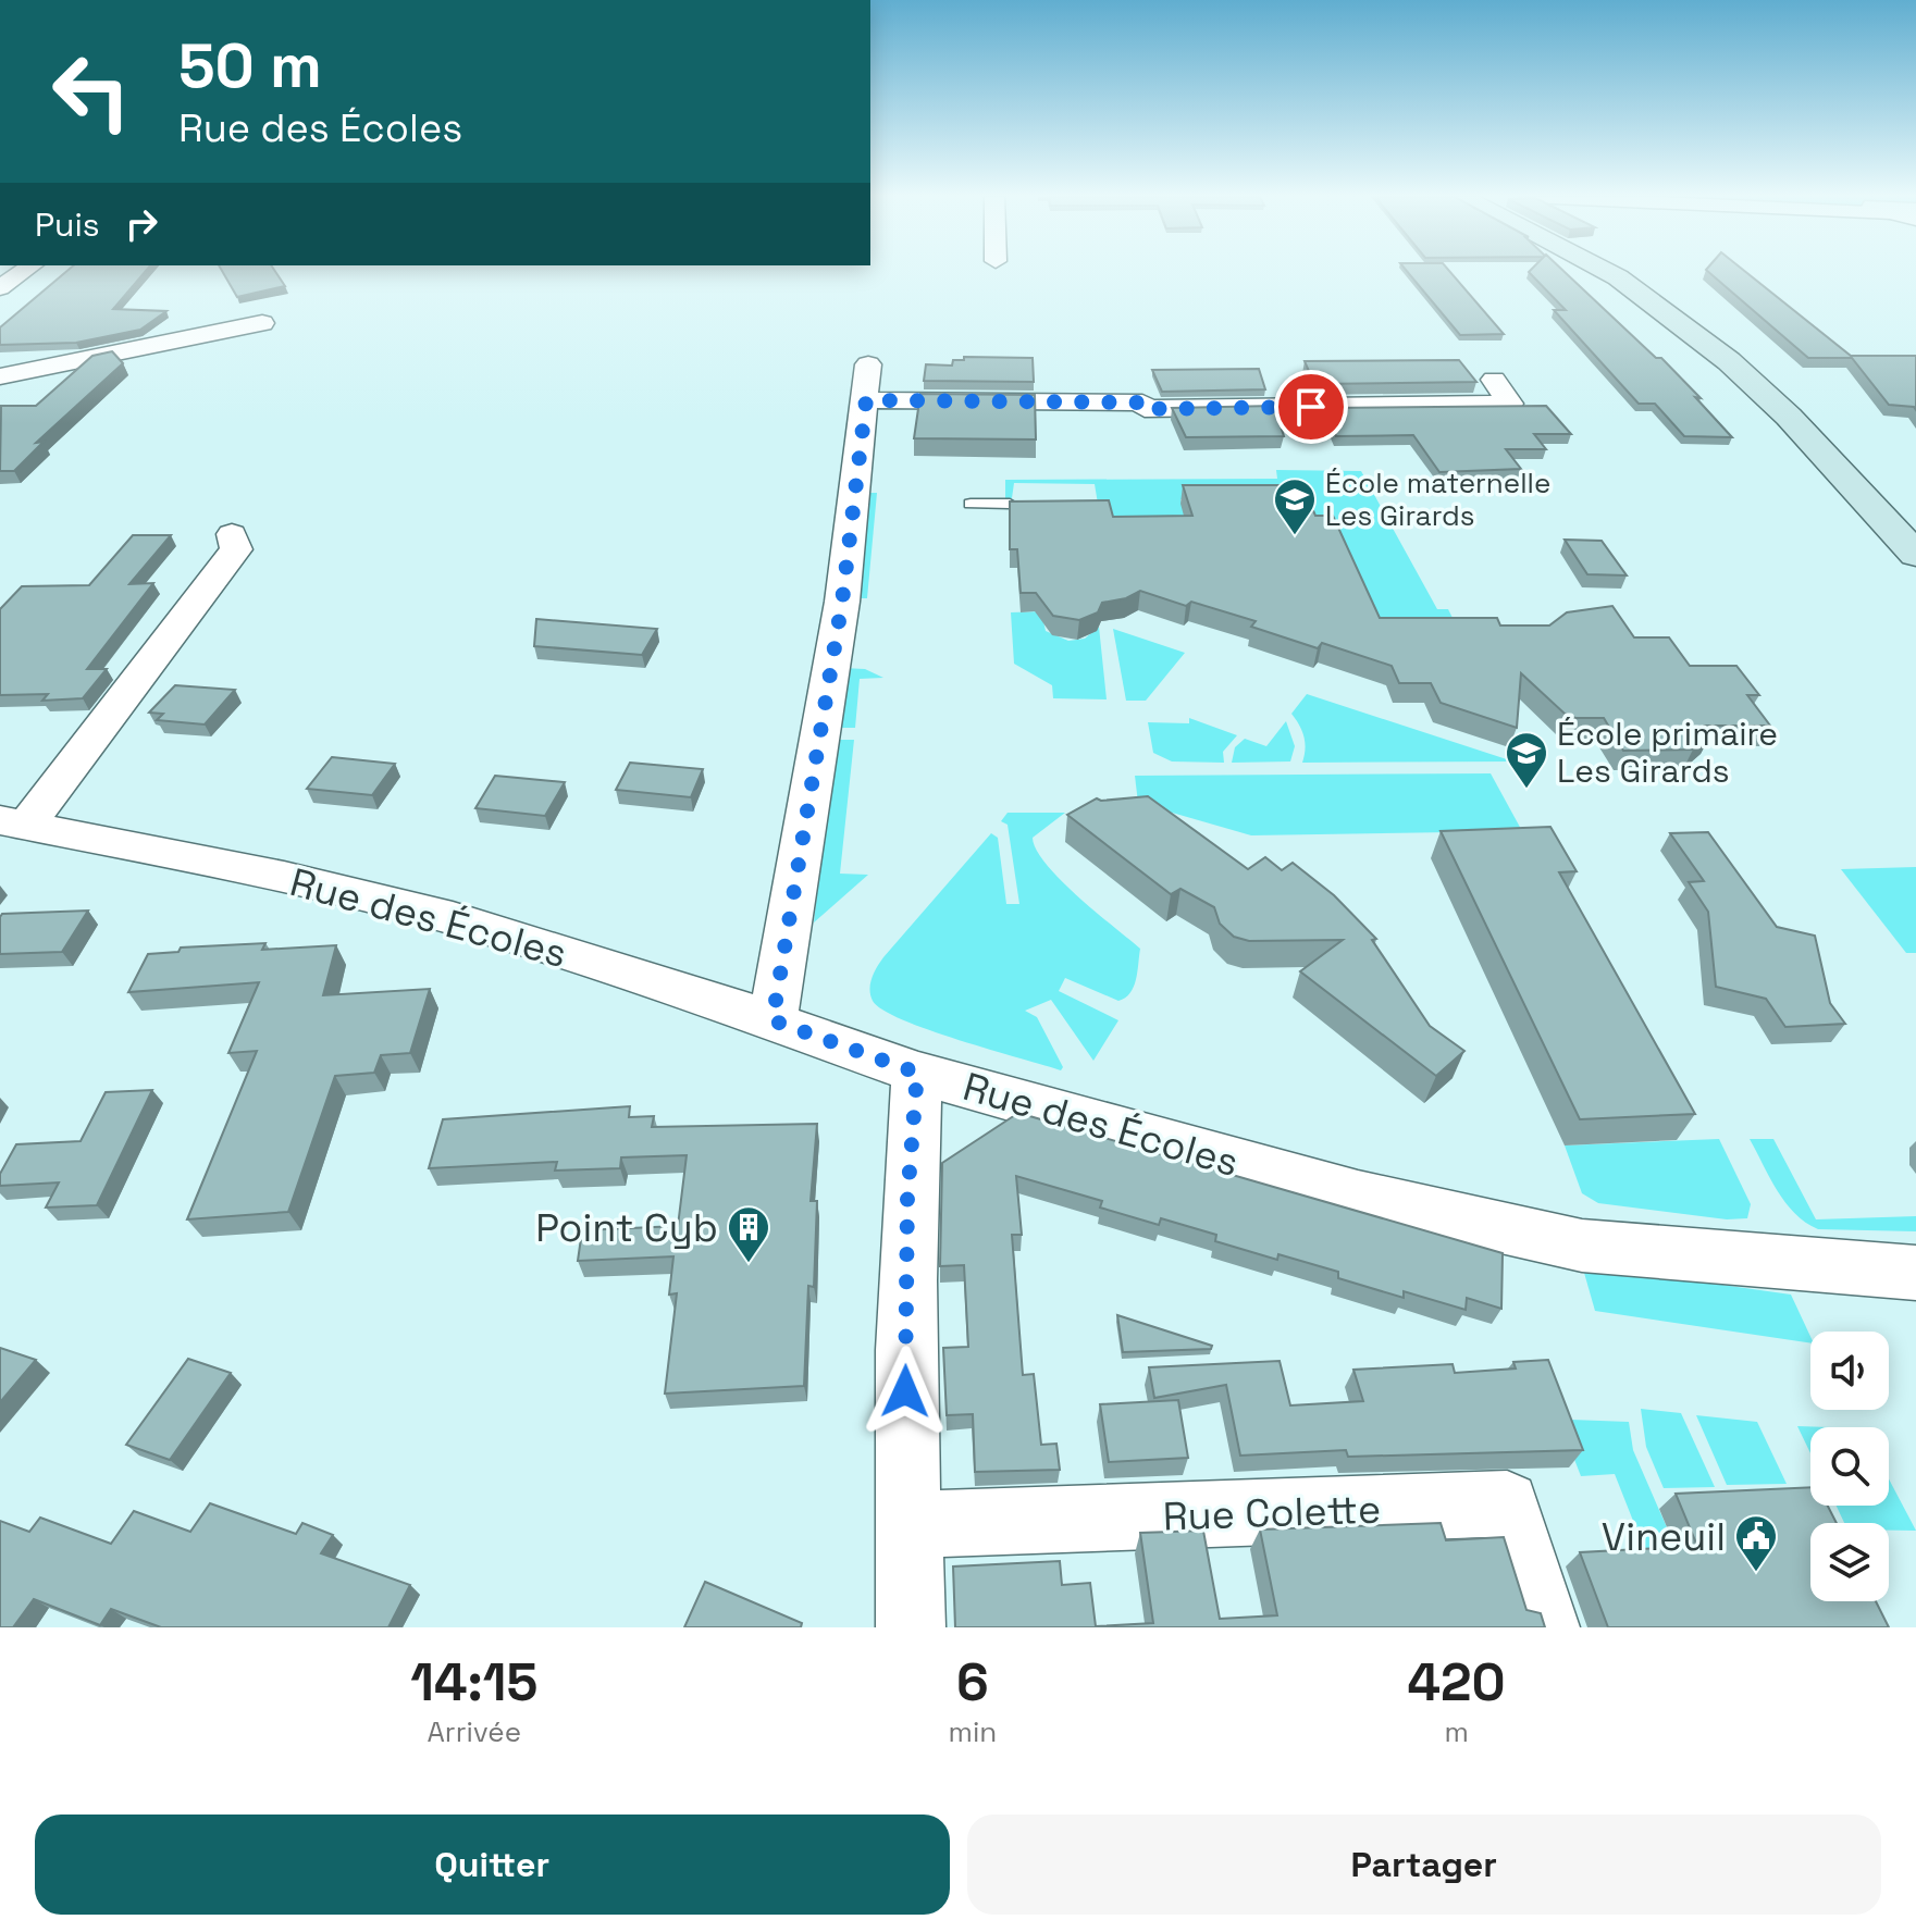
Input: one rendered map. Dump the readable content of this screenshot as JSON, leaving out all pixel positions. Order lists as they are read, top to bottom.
{
  "streets": {
    "street": ["Rue des Écoles", "Rue Colette"]
  },
  "places": {
    "school or university": ["École maternelle Les Girards", "École primaire Les Girards"],
    "building": ["Point Cyb"],
    "public building": ["Vineuil"]
  },
  "page": {
    "turn": ["50 m", "Rue des Écoles"],
    "then": "Puis",
    "eta": [
      "14:15",
      "Arrivée",
      "6",
      "min",
      "420",
      "m"
    ],
    "buttons": ["Quitter", "Partager"]
  }
}
